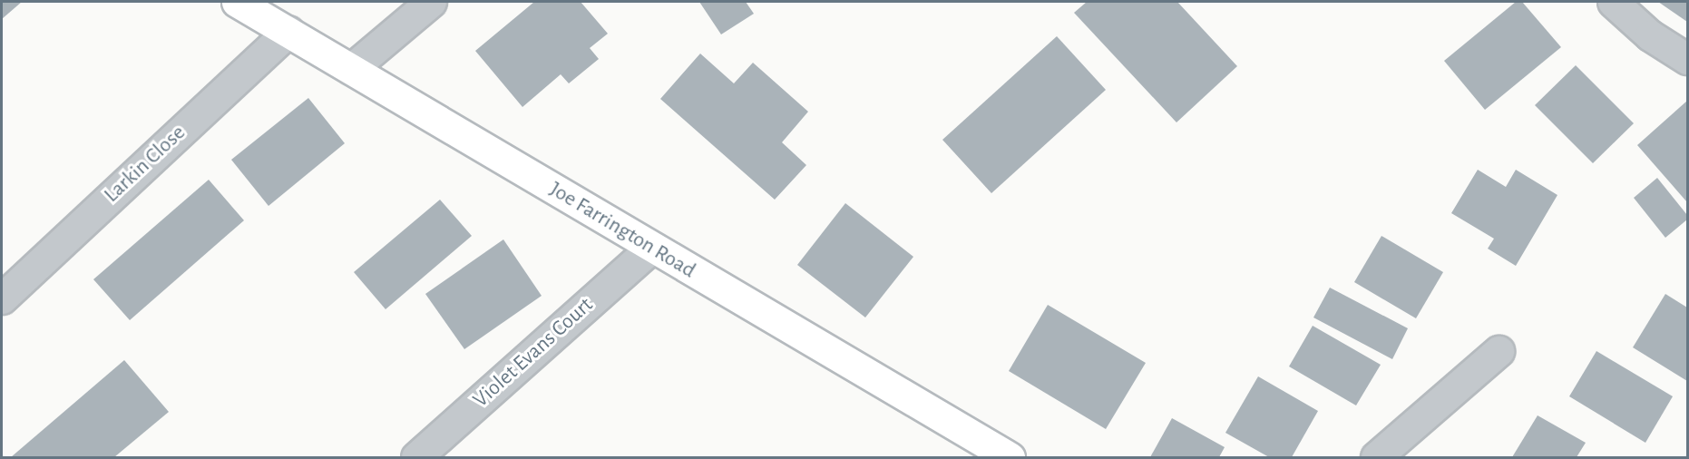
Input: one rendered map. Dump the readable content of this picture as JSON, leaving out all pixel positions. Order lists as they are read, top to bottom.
{
  "streets": {
    "main road": ["Joe Farrington Road"],
    "street": ["Larkin Close", "Violet Evans Court"]
  },
  "crossings": [
    ["Larkin Close", "Joe Farrington Road"],
    ["Joe Farrington Road", "Violet Evans Court"]
  ]
}
